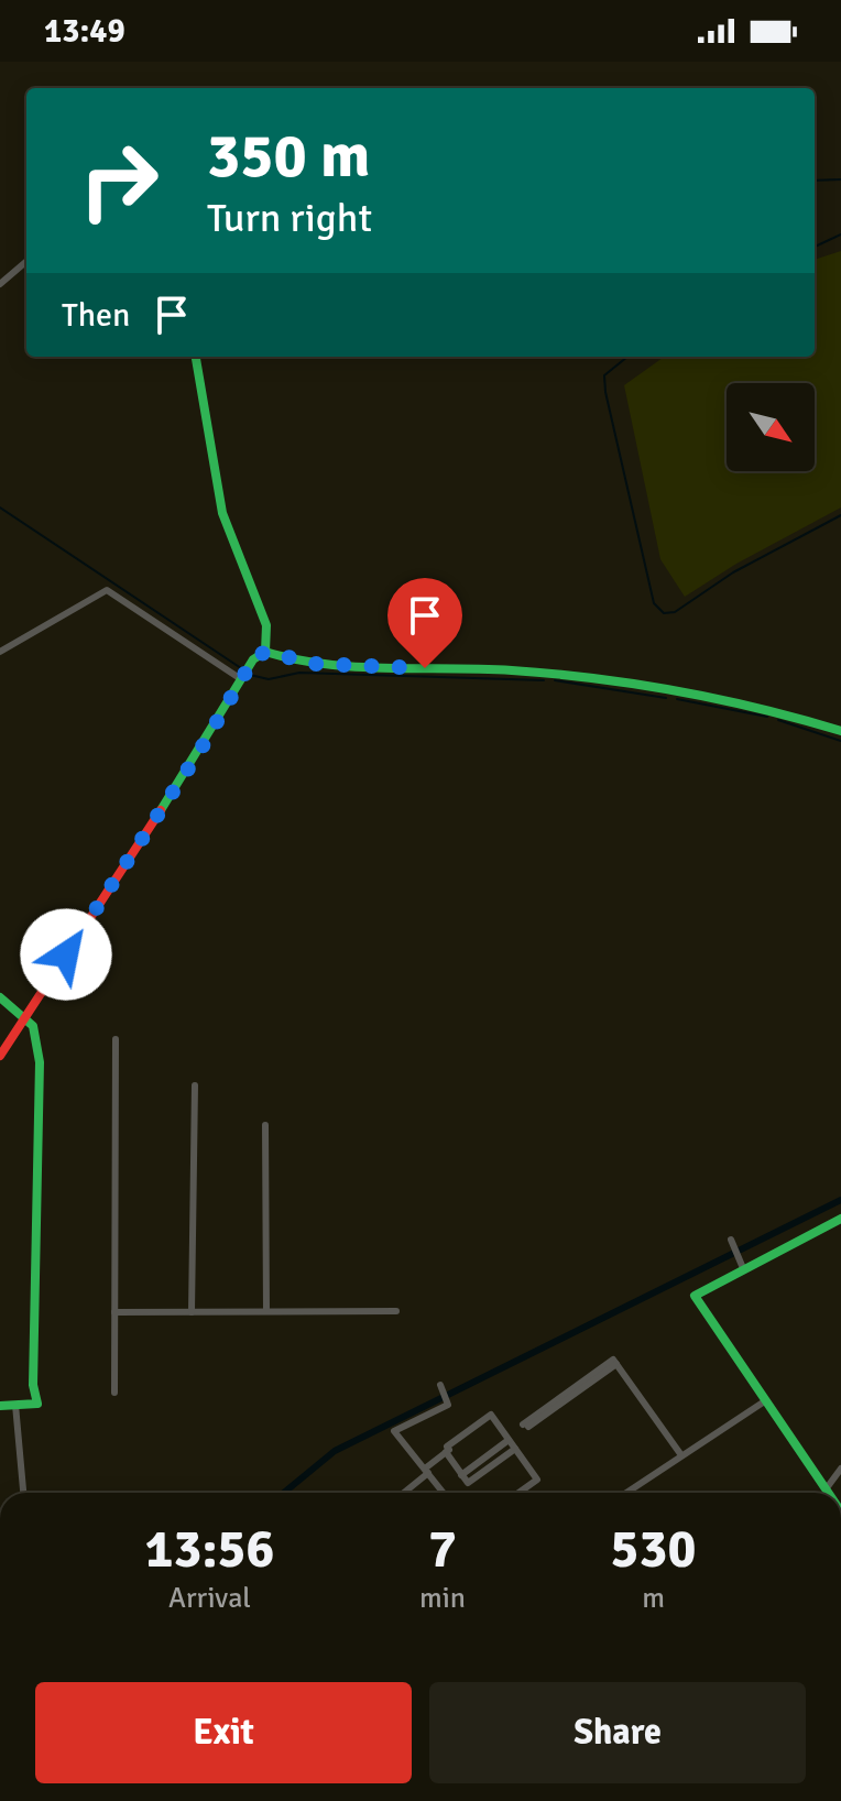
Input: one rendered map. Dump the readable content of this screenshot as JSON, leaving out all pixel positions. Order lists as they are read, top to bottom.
{
  "north": "bottom right",
  "page": {
    "status": "13:49",
    "turn": ["350 m", "Turn right"],
    "then": "Then",
    "eta": [
      "13:56",
      "Arrival",
      "7",
      "min",
      "530",
      "m"
    ],
    "buttons": ["Exit", "Share"]
  }
}
